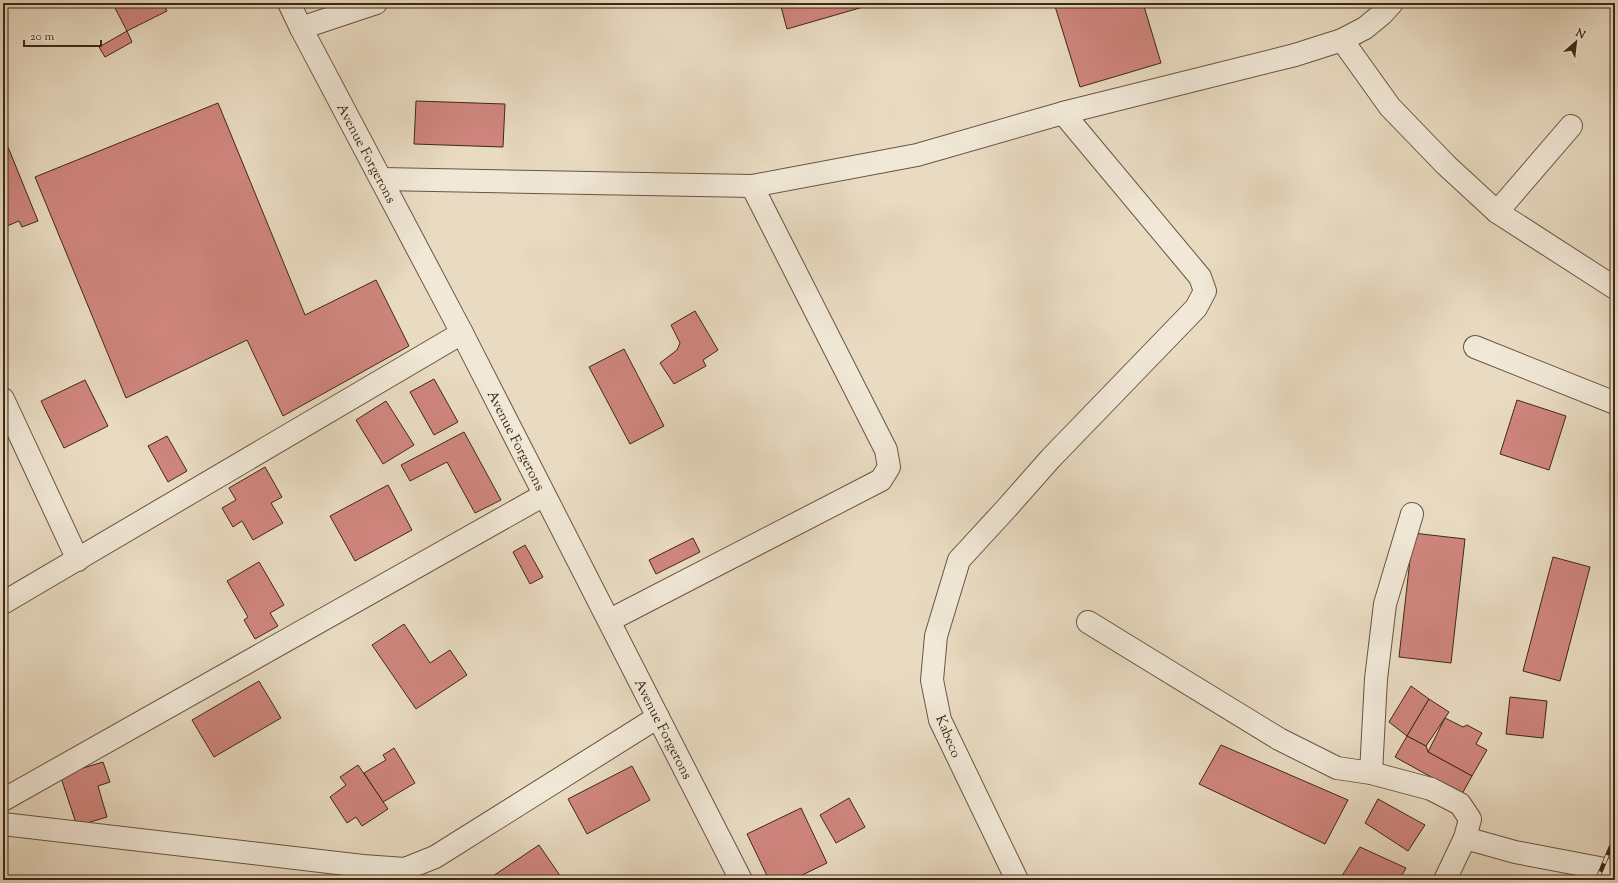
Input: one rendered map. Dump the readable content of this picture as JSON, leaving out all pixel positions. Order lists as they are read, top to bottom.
{
  "streets": {
    "street": ["Avenue Forgerons", "Kabeco"]
  },
  "scale_bar": "20 m",
  "north": "top right"
}
